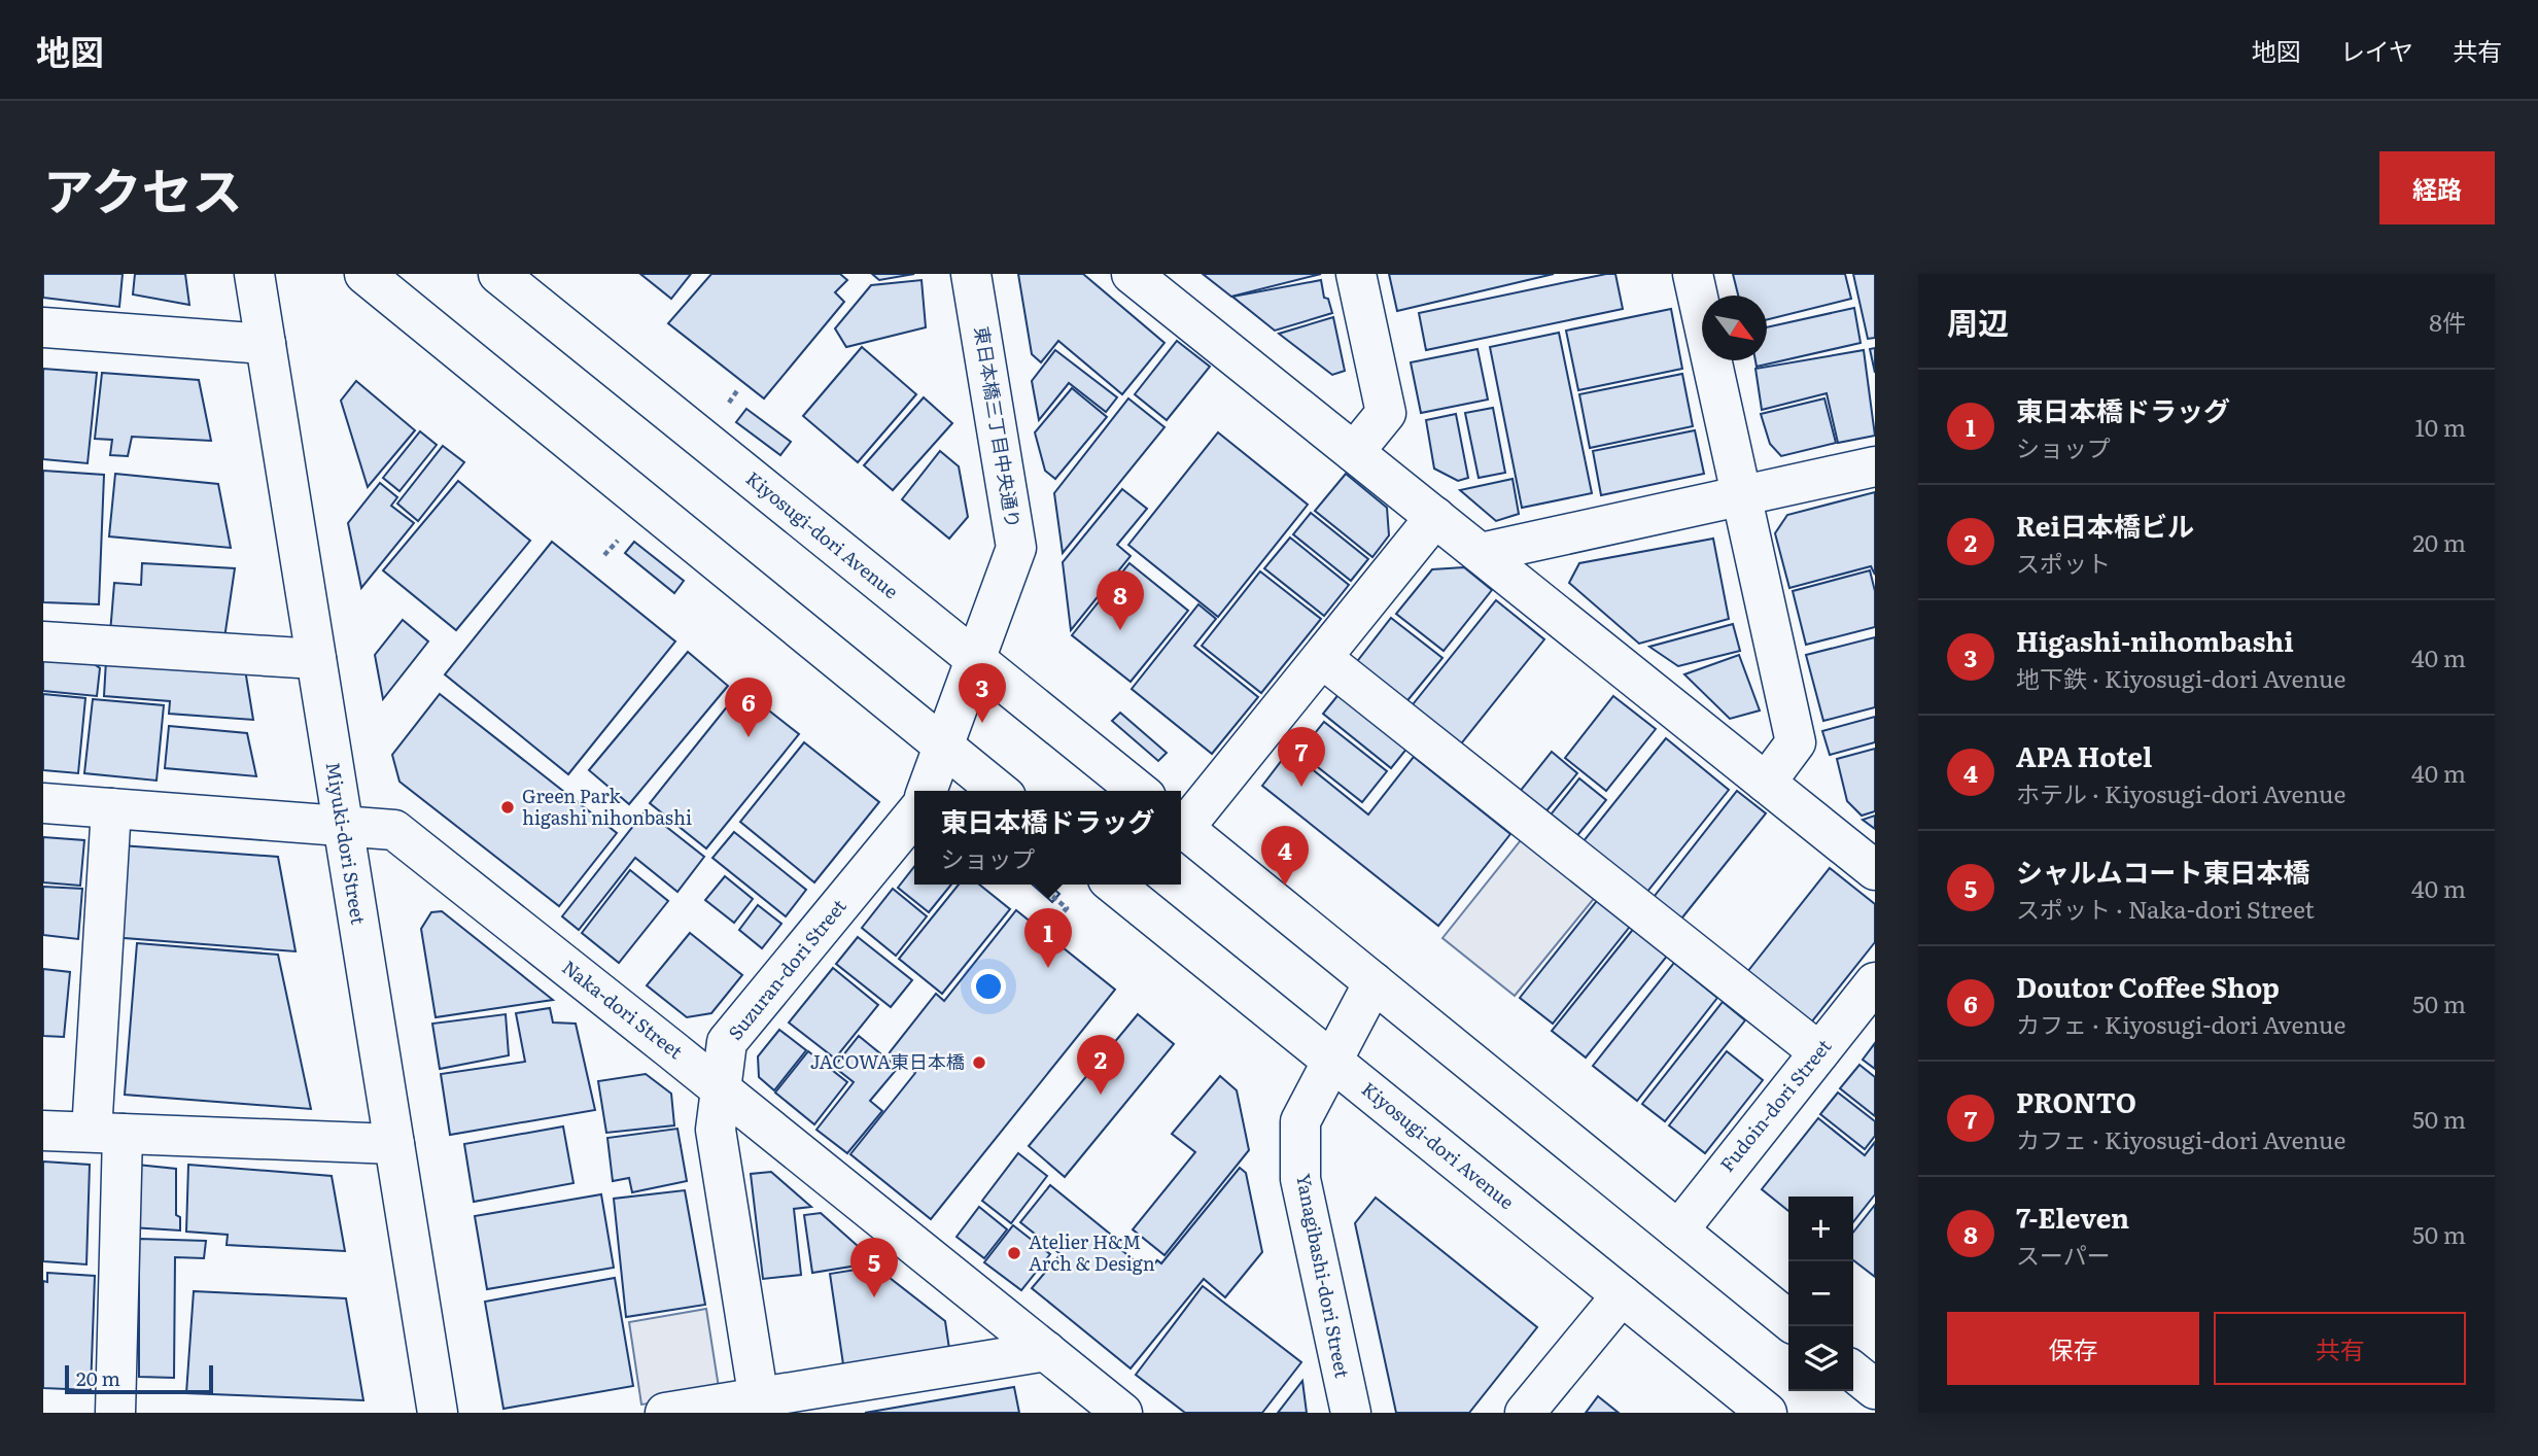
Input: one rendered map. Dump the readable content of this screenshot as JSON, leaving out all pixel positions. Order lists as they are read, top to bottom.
{
  "streets": {
    "street": [
      "東日本橋三丁目中央通り",
      "Kiyosugi-dori Avenue",
      "Miyuki-dori Street",
      "Suzuran-dori Street",
      "Naka-dori Street",
      "Fudoin-dori Street",
      "Yanagibashi-dori Street"
    ]
  },
  "crossings": [
    ["東日本橋三丁目中央通り", "Kiyosugi-dori Avenue"],
    ["Kiyosugi-dori Avenue", "Yanagibashi-dori Street"],
    ["Miyuki-dori Street", "Naka-dori Street"],
    ["Suzuran-dori Street", "Naka-dori Street"]
  ],
  "places": ["Green Park higashi nihonbashi", "JACOWA東日本橋", "Atelier H&M Arch & Design"],
  "scale_bar": "20 m",
  "north": "bottom right",
  "page": {
    "header": "地図",
    "nav": ["地図", "レイヤ", "共有"],
    "title": "アクセス",
    "buttons": [
      "経路",
      ["保存", "共有"]
    ],
    "heading": ["周辺", "8件"],
    "list": [
      {
        "mark": "1",
        "name": "東日本橋ドラッグ",
        "note": "ショップ",
        "value": "10 m"
      },
      {
        "mark": "2",
        "name": "Rei日本橋ビル",
        "note": "スポット",
        "value": "20 m"
      },
      {
        "mark": "3",
        "name": "Higashi-nihombashi",
        "note": "地下鉄 · Kiyosugi-dori Avenue",
        "value": "40 m"
      },
      {
        "mark": "4",
        "name": "APA Hotel",
        "note": "ホテル · Kiyosugi-dori Avenue",
        "value": "40 m"
      },
      {
        "mark": "5",
        "name": "シャルムコート東日本橋",
        "note": "スポット · Naka-dori Street",
        "value": "40 m"
      },
      {
        "mark": "6",
        "name": "Doutor Coffee Shop",
        "note": "カフェ · Kiyosugi-dori Avenue",
        "value": "50 m"
      },
      {
        "mark": "7",
        "name": "PRONTO",
        "note": "カフェ · Kiyosugi-dori Avenue",
        "value": "50 m"
      },
      {
        "mark": "8",
        "name": "7-Eleven",
        "note": "スーパー",
        "value": "50 m"
      }
    ],
    "pins": [
      "8",
      "3",
      "6",
      "7",
      "4",
      "1",
      "2",
      "5"
    ],
    "popup": ["東日本橋ドラッグ", "ショップ"],
    "map_buttons": ["+", "−"],
    "scale": "20 m"
  }
}
